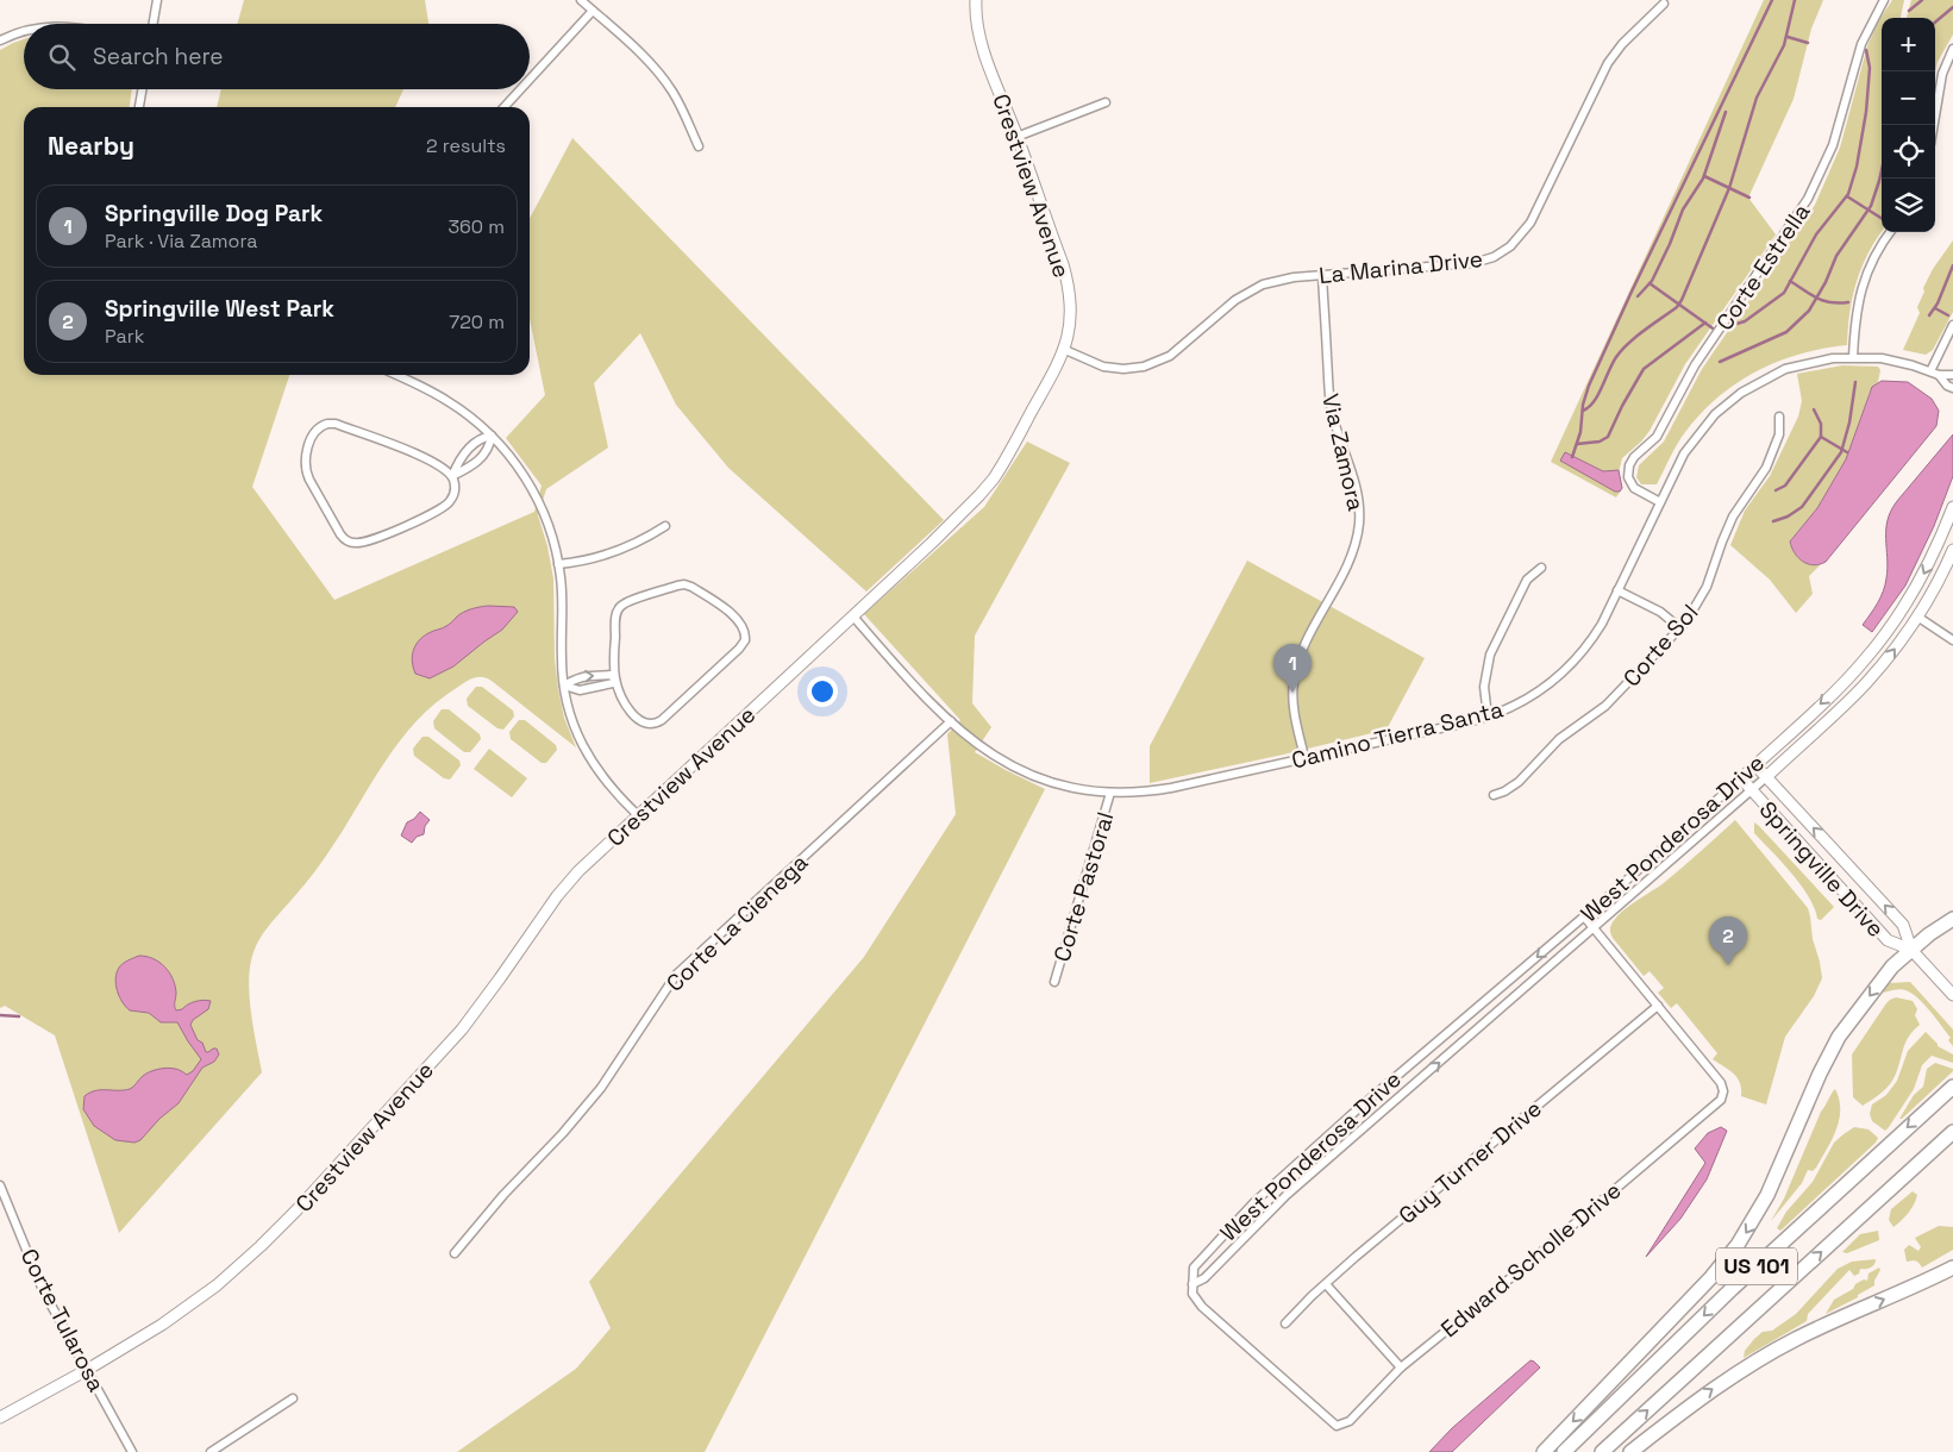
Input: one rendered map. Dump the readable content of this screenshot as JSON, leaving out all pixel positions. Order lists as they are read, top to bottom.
{
  "streets": {
    "highway": ["US 101"],
    "street": [
      "Crestview Avenue",
      "La Marina Drive",
      "Corte Estrella",
      "Via Zamora",
      "Corte Sol",
      "Camino Tierra Santa",
      "West Ponderosa Drive",
      "Springville Drive",
      "Corte Pastoral",
      "Corte La Cienega",
      "Guy Turner Drive",
      "Edward Scholle Drive",
      "Corte Tularosa"
    ]
  },
  "crossings": [
    ["Crestview Avenue", "La Marina Drive"],
    ["Crestview Avenue", "Camino Tierra Santa"],
    ["Crestview Avenue", "Corte Tularosa"],
    ["La Marina Drive", "Via Zamora"],
    ["Corte Estrella", "Camino Tierra Santa"],
    ["Via Zamora", "Camino Tierra Santa"],
    ["Camino Tierra Santa", "Corte Pastoral"],
    ["Camino Tierra Santa", "Corte La Cienega"],
    ["West Ponderosa Drive", "Springville Drive"],
    ["West Ponderosa Drive", "Edward Scholle Drive"],
    ["Guy Turner Drive", "Edward Scholle Drive"]
  ],
  "page": {
    "map_buttons": ["+", "−"],
    "search": "Search here",
    "heading": ["Nearby", "2 results"],
    "list": [
      {
        "mark": "1",
        "name": "Springville Dog Park",
        "note": "Park · Via Zamora",
        "value": "360 m"
      },
      {
        "mark": "2",
        "name": "Springville West Park",
        "note": "Park",
        "value": "720 m"
      }
    ],
    "pins": ["1", "2"]
  }
}
